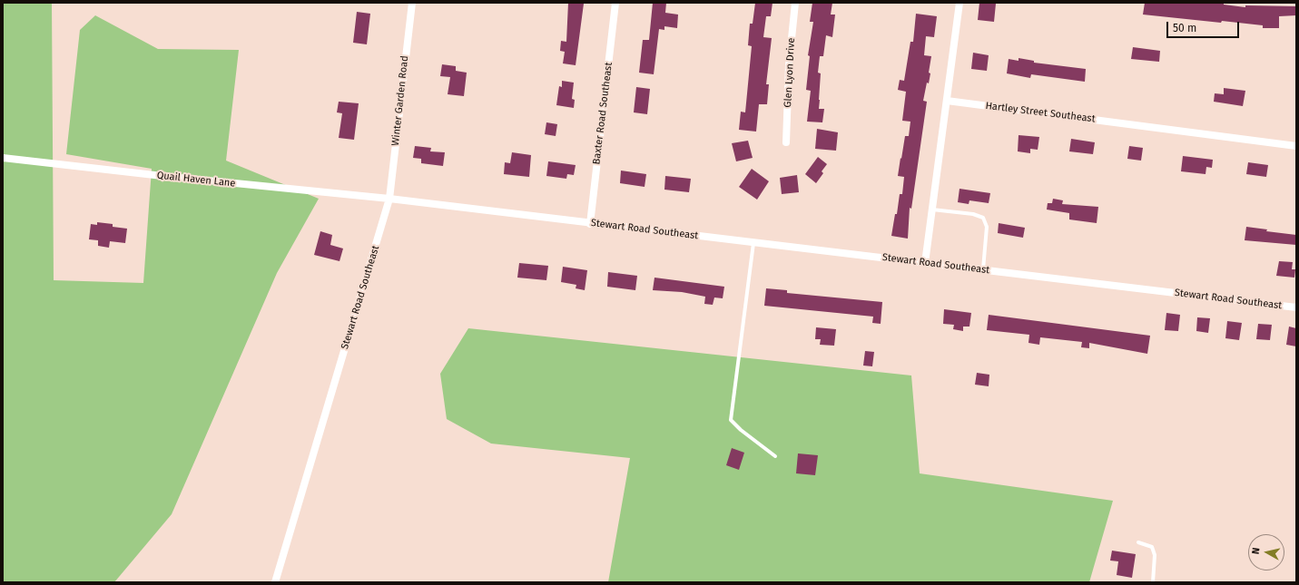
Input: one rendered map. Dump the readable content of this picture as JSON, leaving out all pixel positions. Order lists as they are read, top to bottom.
{
  "streets": {
    "street": [
      "Glen Lyon Drive",
      "Winter Garden Road",
      "Hartley Street Southeast",
      "Baxter Road Southeast",
      "Quail Haven Lane",
      "Stewart Road Southeast"
    ]
  },
  "crossings": [
    ["Winter Garden Road", "Quail Haven Lane"],
    ["Winter Garden Road", "Stewart Road Southeast"],
    ["Baxter Road Southeast", "Stewart Road Southeast"],
    ["Quail Haven Lane", "Stewart Road Southeast"]
  ],
  "scale_bar": "50 m",
  "north": "left"
}
